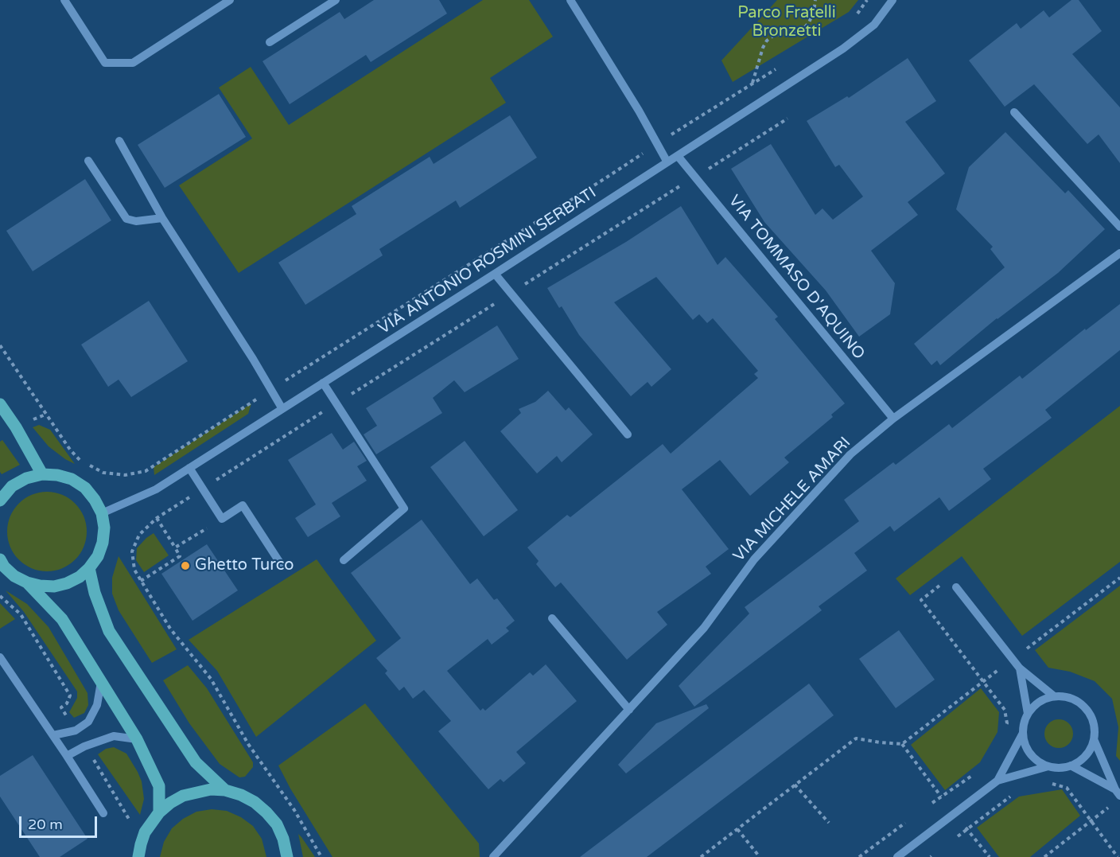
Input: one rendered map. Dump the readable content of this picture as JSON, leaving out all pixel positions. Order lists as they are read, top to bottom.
{
  "streets": {
    "street": ["VIA ANTONIO ROSMINI SERBATI", "VIA TOMMASO D'AQUINO", "VIA MICHELE AMARI"]
  },
  "crossings": [
    ["VIA ANTONIO ROSMINI SERBATI", "VIA TOMMASO D'AQUINO"],
    ["VIA TOMMASO D'AQUINO", "VIA MICHELE AMARI"]
  ],
  "parks": ["Parco Fratelli Bronzetti"],
  "places": ["Ghetto Turco"],
  "scale_bar": "20 m"
}
